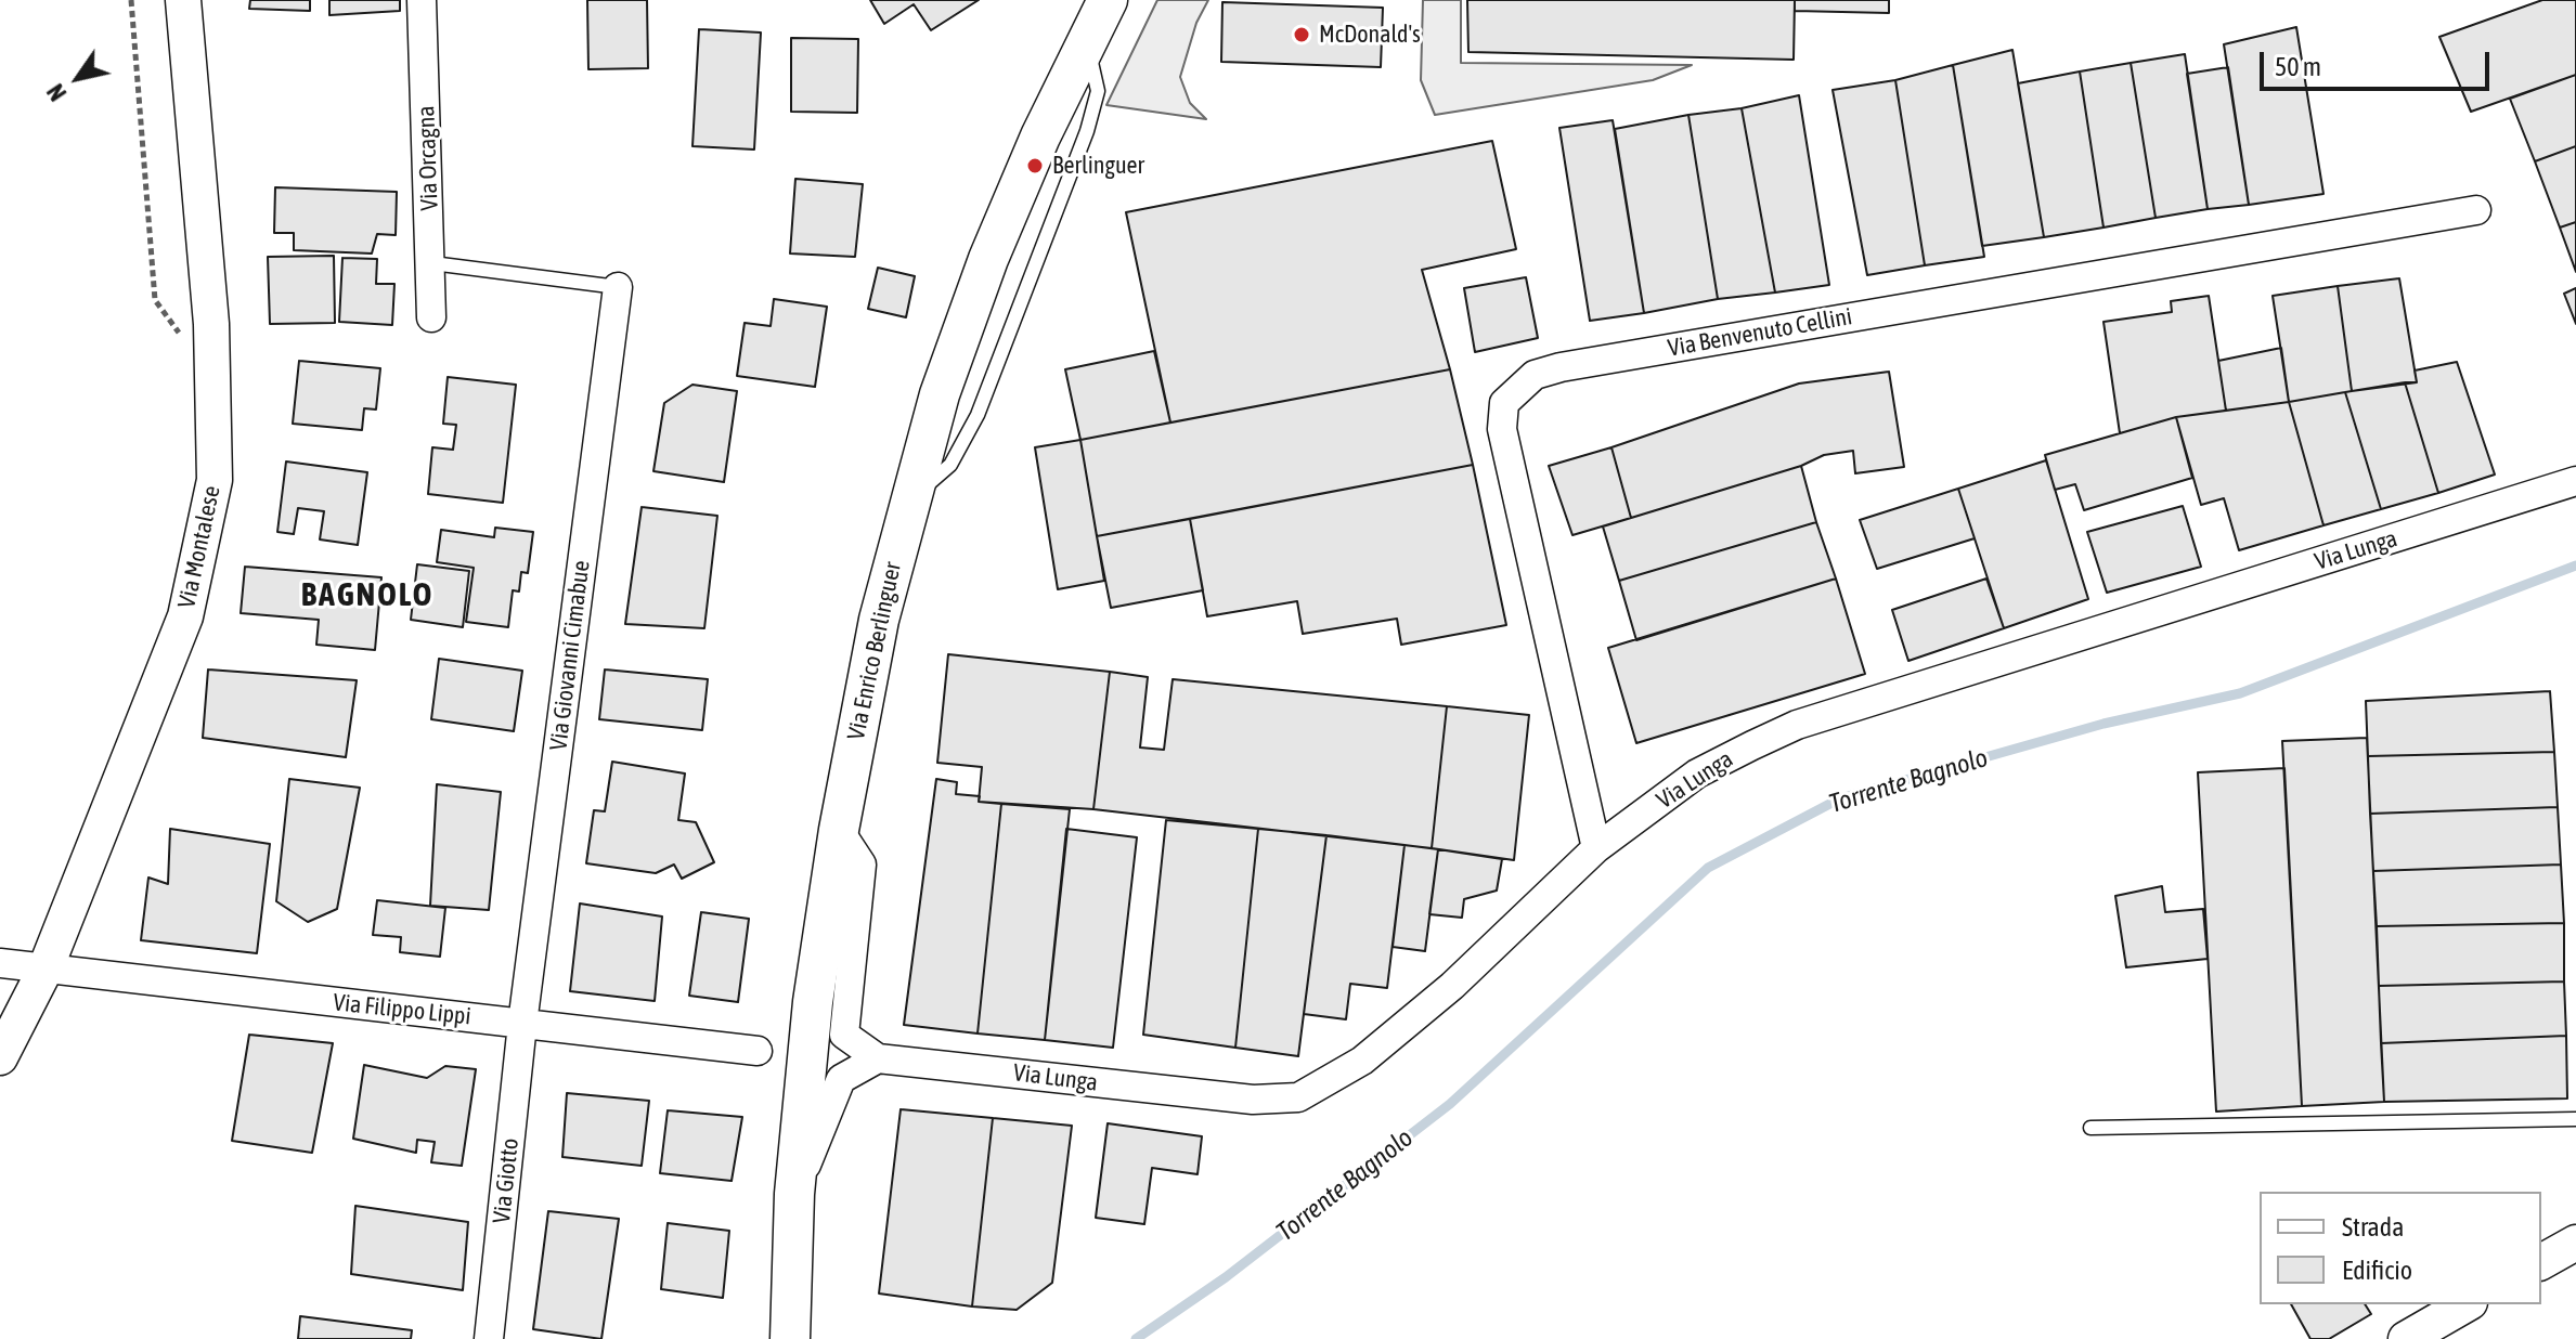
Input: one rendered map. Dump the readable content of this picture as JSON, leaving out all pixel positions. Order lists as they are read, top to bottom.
{
  "streets": {
    "main road": ["Via Enrico Berlinguer"],
    "street": [
      "Via Orcagna",
      "Via Benvenuto Cellini",
      "Via Montalese",
      "Via Lunga",
      "Via Giovanni Cimabue",
      "Via Filippo Lippi",
      "Via Giotto"
    ]
  },
  "crossings": [
    ["Via Benvenuto Cellini", "Via Lunga"],
    ["Via Montalese", "Via Filippo Lippi"],
    ["Via Giovanni Cimabue", "Via Filippo Lippi"],
    ["Via Giovanni Cimabue", "Via Giotto"],
    ["Via Filippo Lippi", "Via Giotto"]
  ],
  "districts": ["BAGNOLO"],
  "water": ["Torrente Bagnolo"],
  "places": ["McDonald's", "Berlinguer"],
  "legend": ["Strada", "Edificio"],
  "scale_bar": "50 m",
  "north": "bottom left"
}
